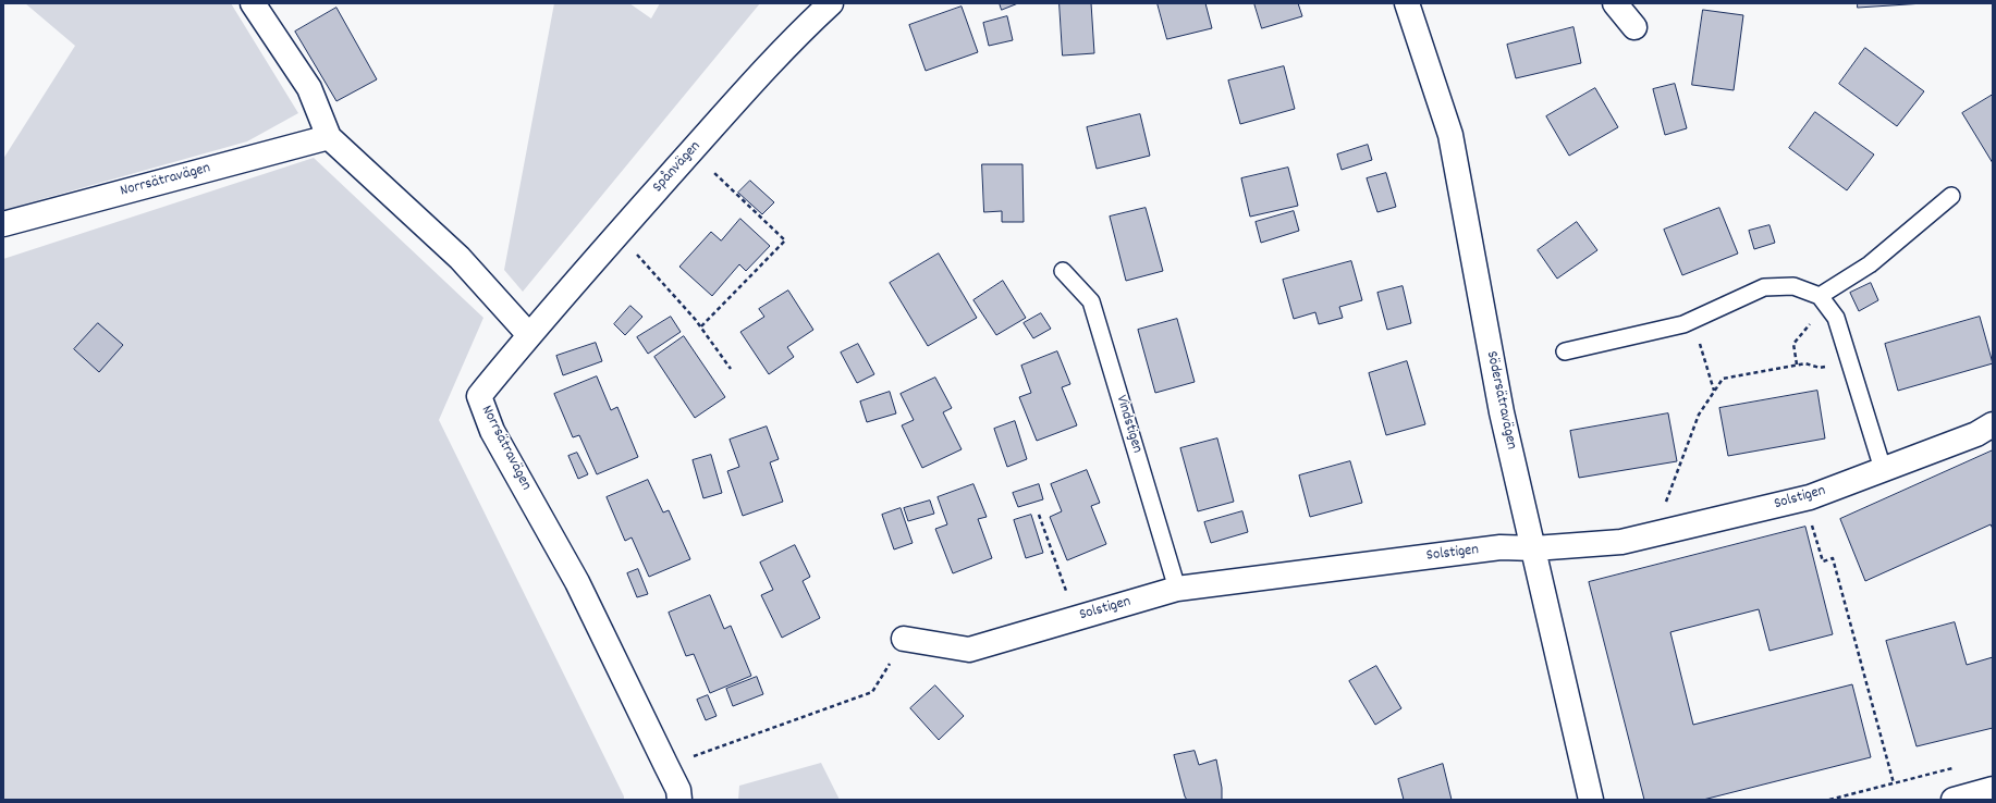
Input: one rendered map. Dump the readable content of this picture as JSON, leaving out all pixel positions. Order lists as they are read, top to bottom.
{
  "streets": {
    "street": [
      "Spånvägen",
      "Norrsätravägen",
      "Södersätravägen",
      "Solstigen"
    ],
    "lane": ["Vindstigen"]
  },
  "crossings": [
    ["Spånvägen", "Norrsätravägen"],
    ["Södersätravägen", "Solstigen"],
    ["Vindstigen", "Solstigen"]
  ]
}
